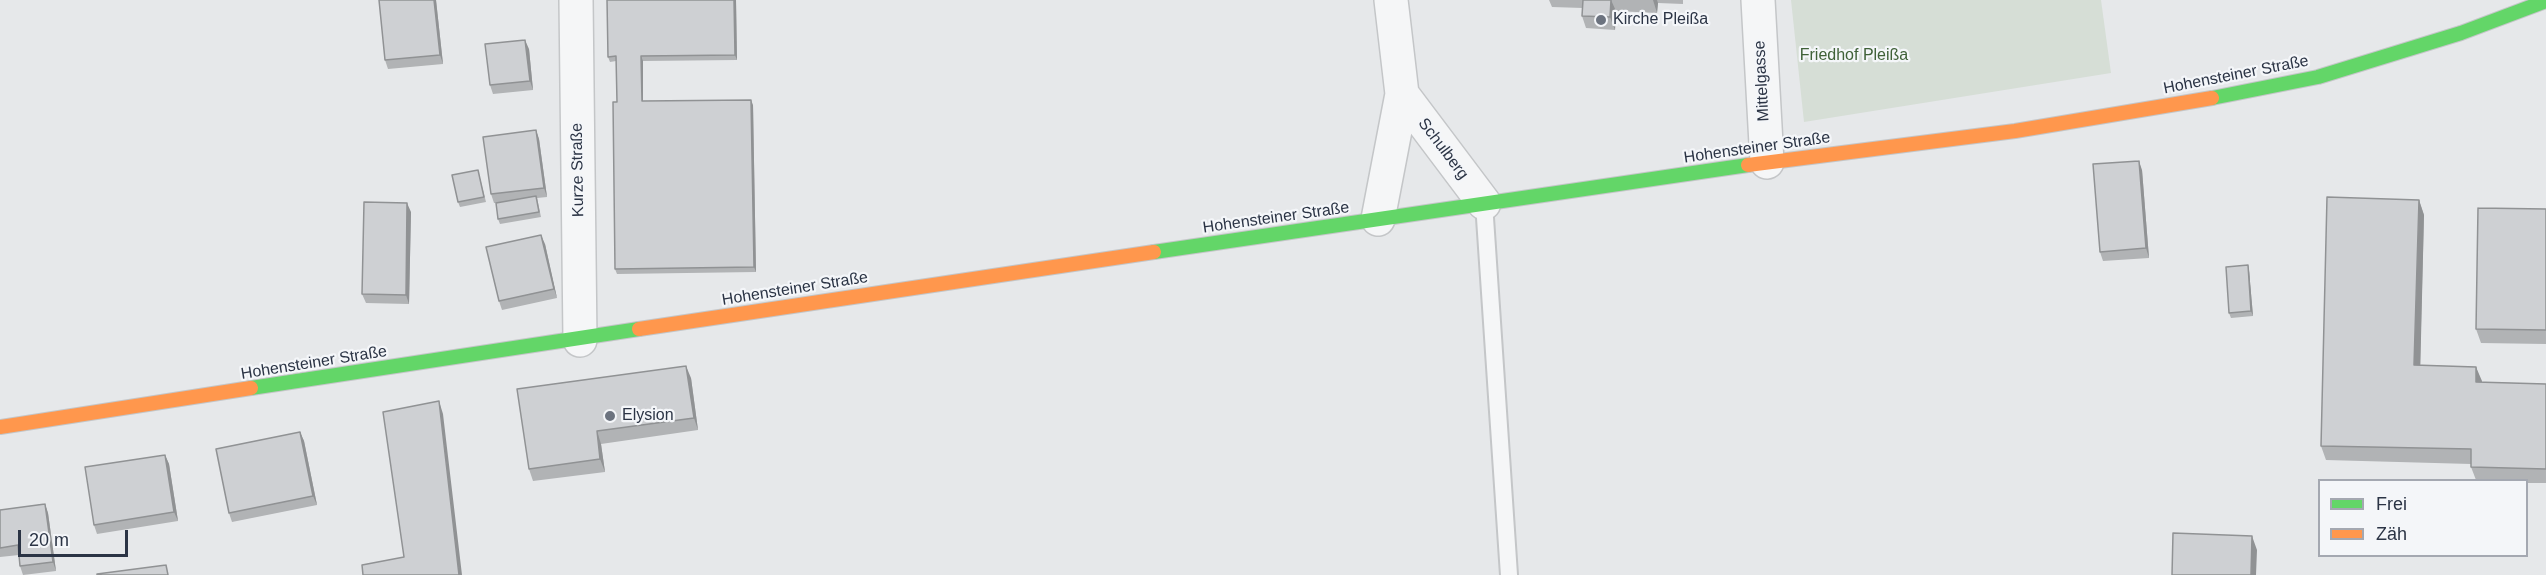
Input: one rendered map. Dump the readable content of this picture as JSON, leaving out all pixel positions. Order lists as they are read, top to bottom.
{
  "streets": {
    "main road": ["Hohensteiner Straße"],
    "street": ["Mittelgasse", "Schulberg", "Kurze Straße"]
  },
  "crossings": [
    ["Hohensteiner Straße", "Mittelgasse"],
    ["Hohensteiner Straße", "Schulberg"],
    ["Hohensteiner Straße", "Kurze Straße"]
  ],
  "parks": ["Friedhof Pleißa"],
  "places": ["Kirche Pleißa", "Elysion"],
  "legend": ["Frei", "Zäh"],
  "scale_bar": "20 m"
}
